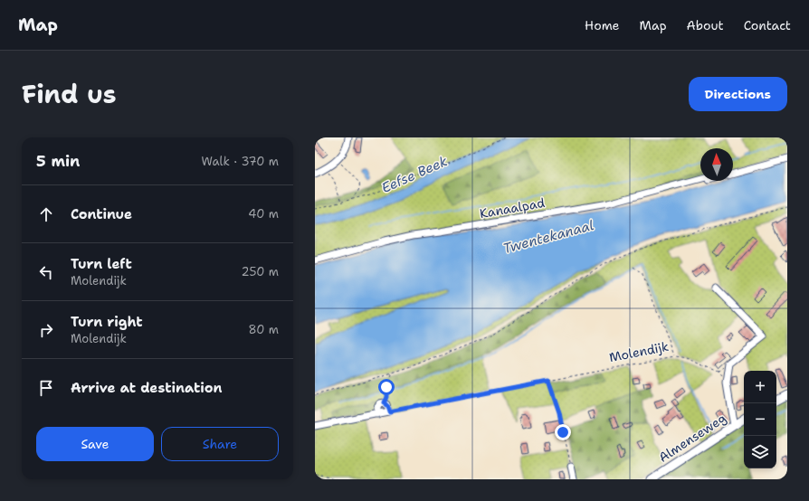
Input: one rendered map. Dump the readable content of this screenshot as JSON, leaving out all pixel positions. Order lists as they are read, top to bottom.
{
  "streets": {
    "main road": ["Almenseweg"],
    "street": ["Kanaalpad"],
    "path": ["Molendijk"]
  },
  "water": ["Eefse Beek", "Twentekanaal"],
  "north": "top",
  "page": {
    "header": "Map",
    "nav": [
      "Home",
      "Map",
      "About",
      "Contact"
    ],
    "title": "Find us",
    "buttons": [
      "Directions",
      ["Save", "Share"]
    ],
    "heading": ["5 min", "Walk · 370 m"],
    "list": [
      ["Continue", "40 m"],
      ["Turn left", "Molendijk", "250 m"],
      ["Turn right", "Molendijk", "80 m"],
      "Arrive at destination"
    ],
    "map_buttons": ["+", "−"]
  }
}
